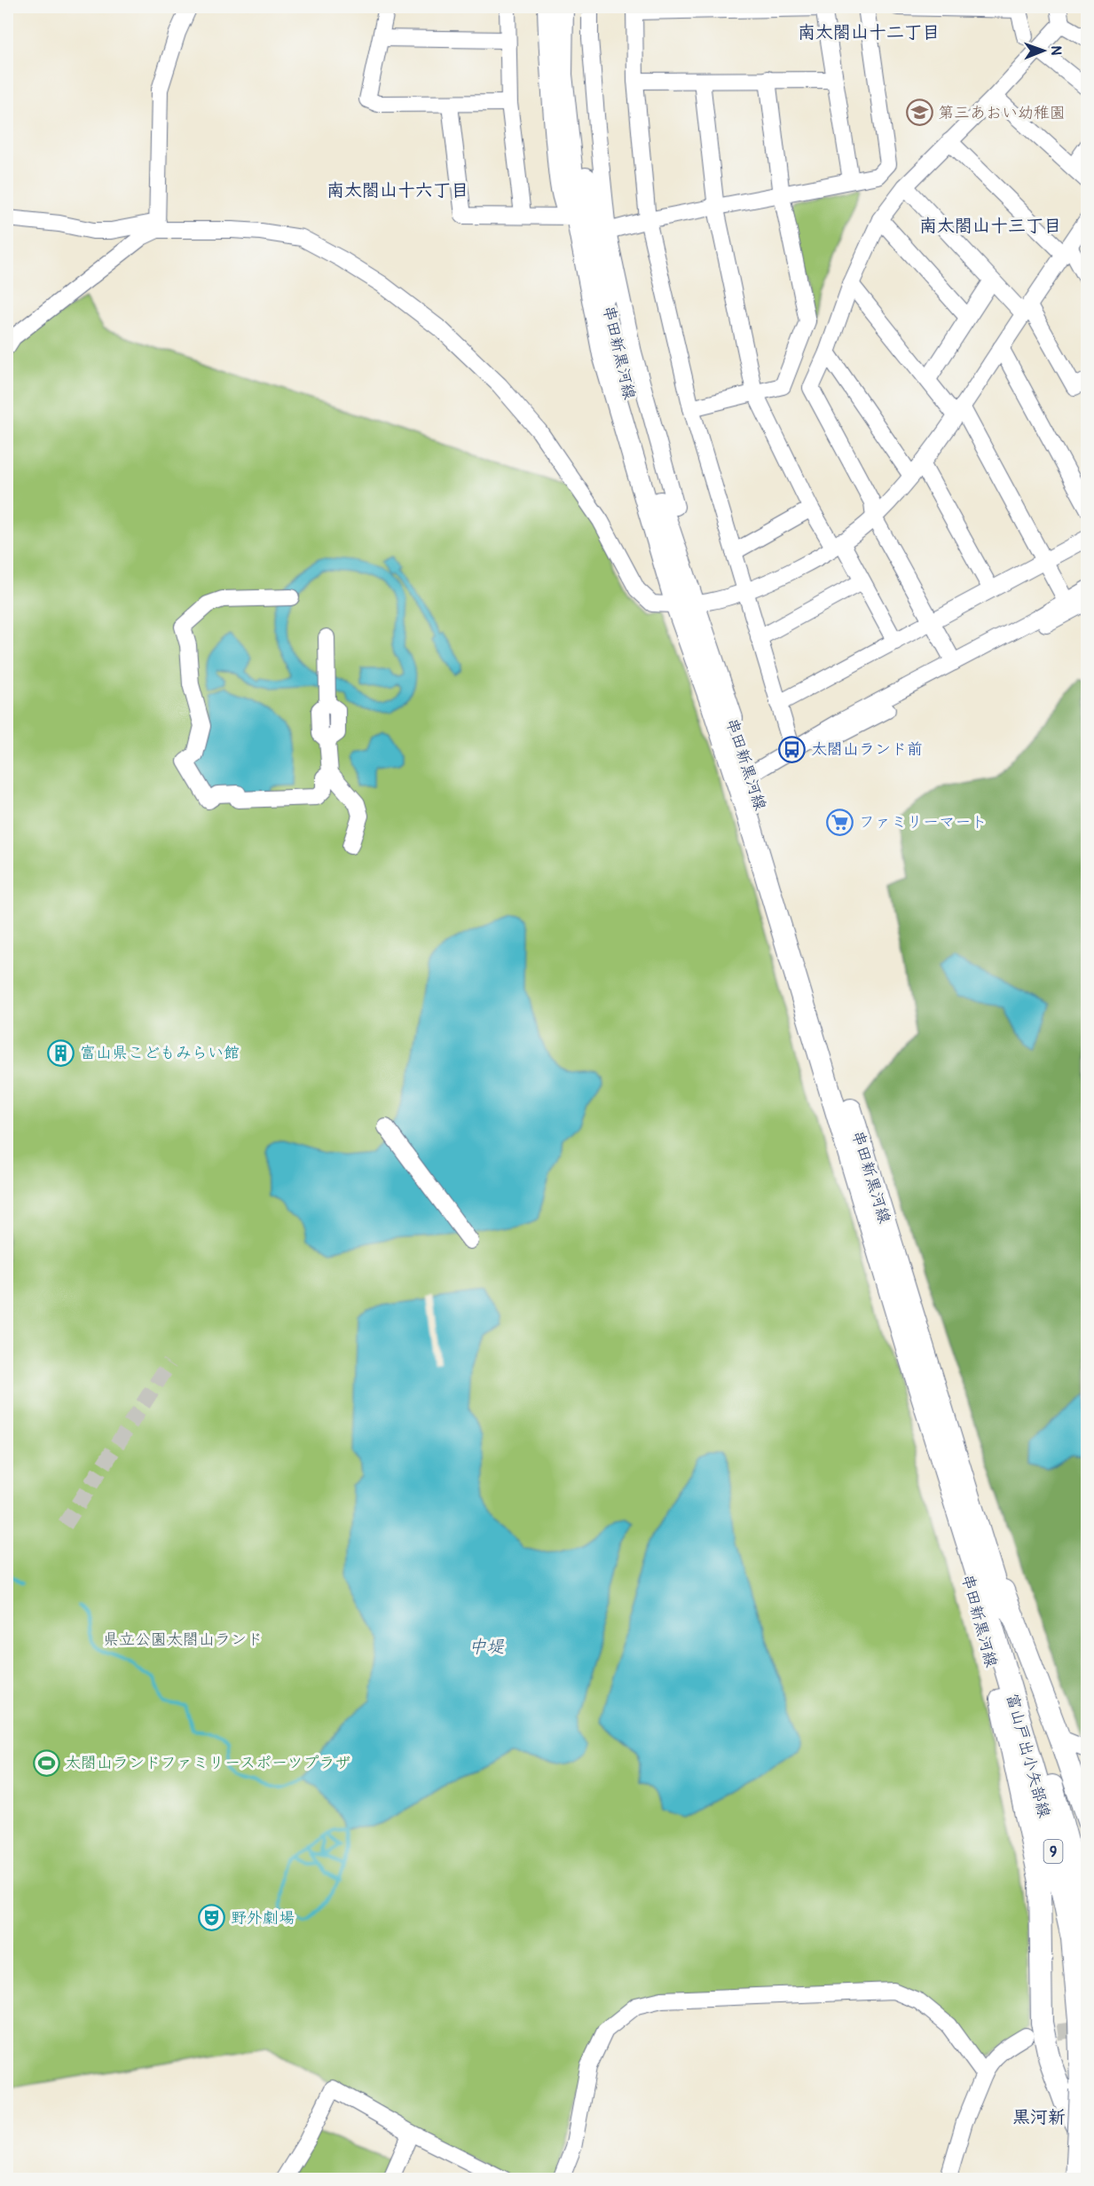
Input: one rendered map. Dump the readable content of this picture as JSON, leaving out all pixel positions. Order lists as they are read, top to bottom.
{
  "streets": {
    "main road": ["串田新黒河線", "富山戸出小矢部線", "9"]
  },
  "crossings": [
    ["串田新黒河線", "富山戸出小矢部線"]
  ],
  "districts": [
    "南太閤山十二丁目",
    "南太閤山十六丁目",
    "南太閤山十三丁目",
    "黒河新"
  ],
  "water": ["中堤"],
  "parks": ["県立公園太閤山ランド"],
  "places": {
    "school or university": ["第三あおい幼稚園"],
    "bus stop": ["太閤山ランド前"],
    "supermarket": ["ファミリーマート"],
    "building": ["富山県こどもみらい館"],
    "sports": ["太閤山ランドファミリースポーツプラザ"],
    "theatre": ["野外劇場"]
  },
  "north": "right"
}
